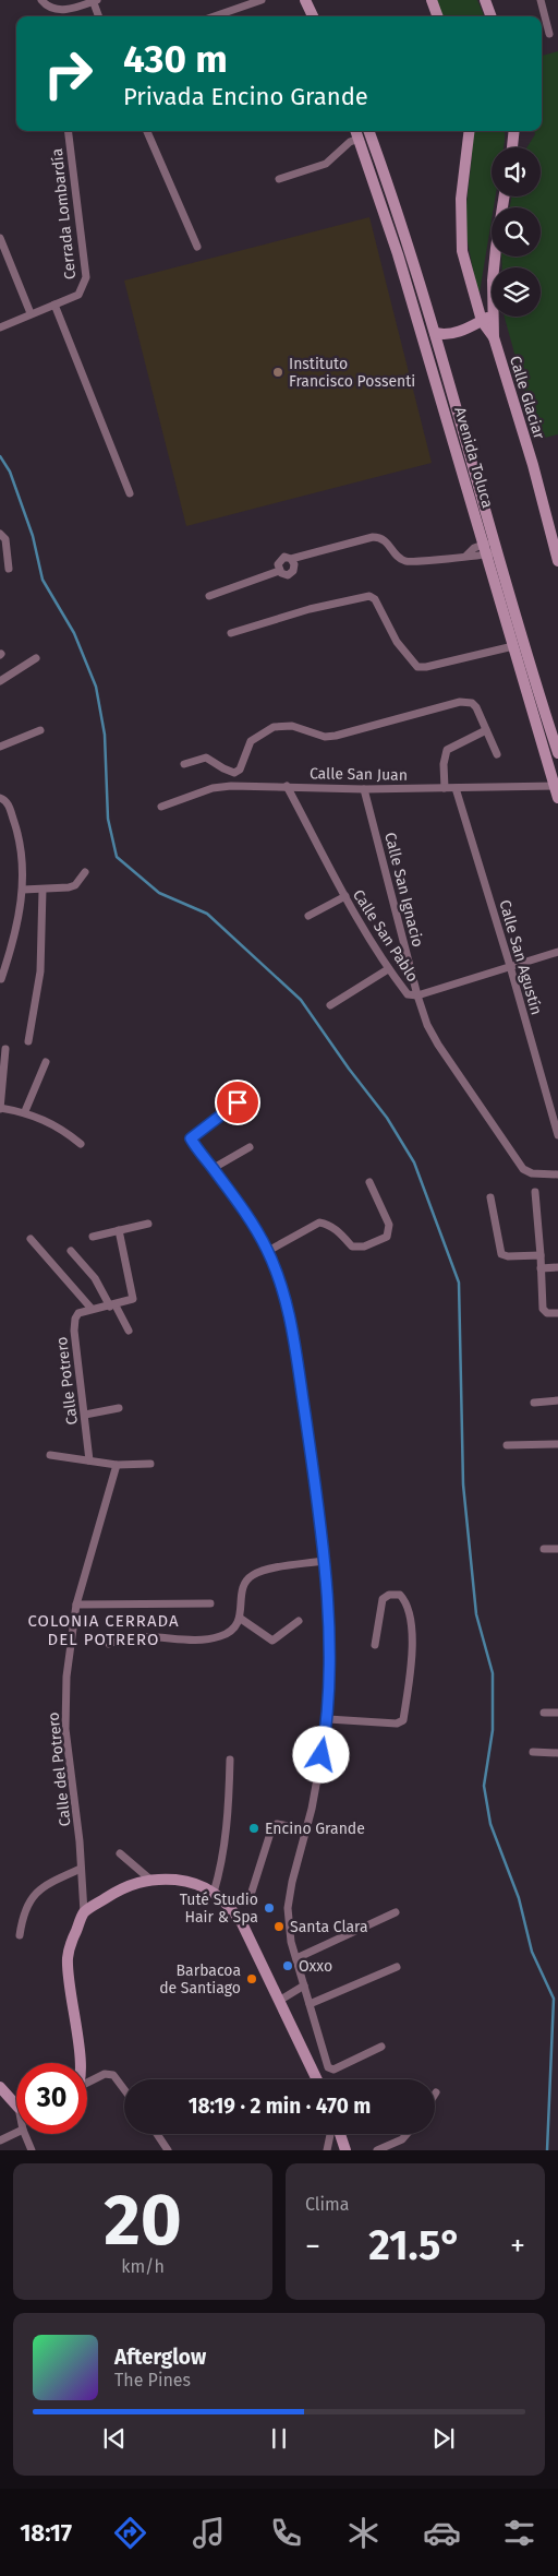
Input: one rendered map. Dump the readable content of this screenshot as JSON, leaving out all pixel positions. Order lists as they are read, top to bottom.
{
  "streets": {
    "street": [
      "Cerrada Lombardía",
      "Calle Glaciar",
      "Avenida Toluca",
      "Calle San Juan",
      "Calle San Ignacio",
      "Calle San Pablo",
      "Calle San Agustín",
      "Calle Potrero",
      "Calle del Potrero"
    ]
  },
  "crossings": [
    ["Avenida Toluca", "Calle San Juan"],
    ["Calle San Juan", "Calle San Ignacio"],
    ["Calle San Juan", "Calle San Pablo"],
    ["Calle San Juan", "Calle San Agustín"],
    ["Calle San Ignacio", "Calle San Pablo"]
  ],
  "districts": ["COLONIA CERRADA DEL POTRERO"],
  "places": [
    "Instituto Francisco Possenti",
    "Encino Grande",
    "Tuté Studio Hair & Spa",
    "Santa Clara",
    "Oxxo",
    "Barbacoa de Santiago"
  ],
  "page": {
    "turn": ["430 m", "Privada Encino Grande"],
    "limit": "30",
    "trip": "18:19 · 2 min · 470 m",
    "tile": [
      ["20", "km/h"],
      "Clima"
    ],
    "heat": ["−", "21.5°", "+"],
    "song": ["Afterglow", "The Pines"],
    "tabs": "18:17"
  }
}
